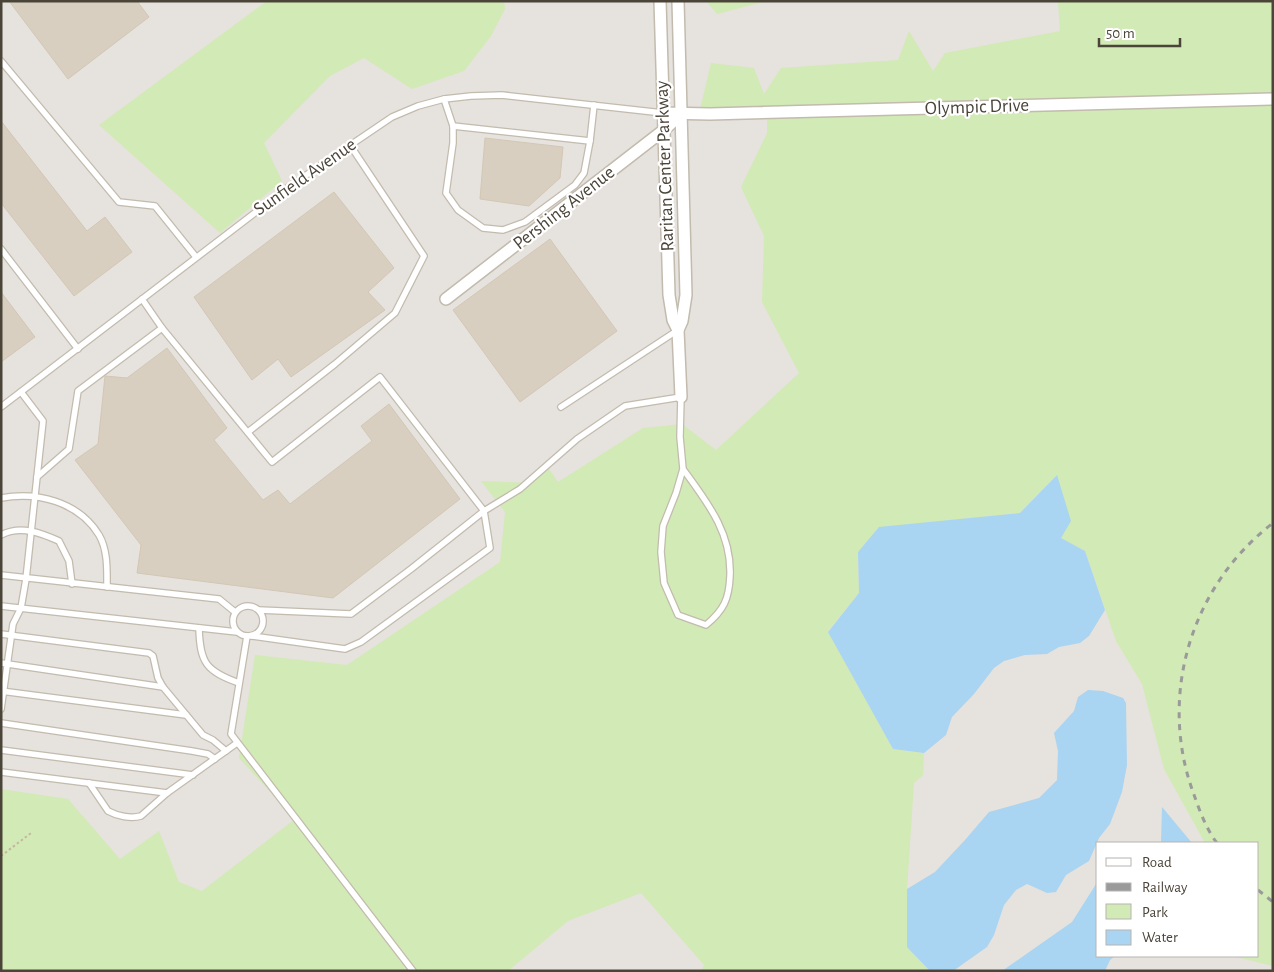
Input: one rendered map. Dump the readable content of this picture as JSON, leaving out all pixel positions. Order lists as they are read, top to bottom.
{
  "streets": {
    "street": ["Olympic Drive", "Raritan Center Parkway", "Pershing Avenue"],
    "lane": ["Sunfield Avenue"]
  },
  "crossings": [
    ["Olympic Drive", "Raritan Center Parkway"],
    ["Olympic Drive", "Sunfield Avenue"],
    ["Olympic Drive", "Pershing Avenue"],
    ["Raritan Center Parkway", "Sunfield Avenue"],
    ["Raritan Center Parkway", "Pershing Avenue"]
  ],
  "legend": [
    "Road",
    "Railway",
    "Park",
    "Water"
  ],
  "scale_bar": "50 m"
}
